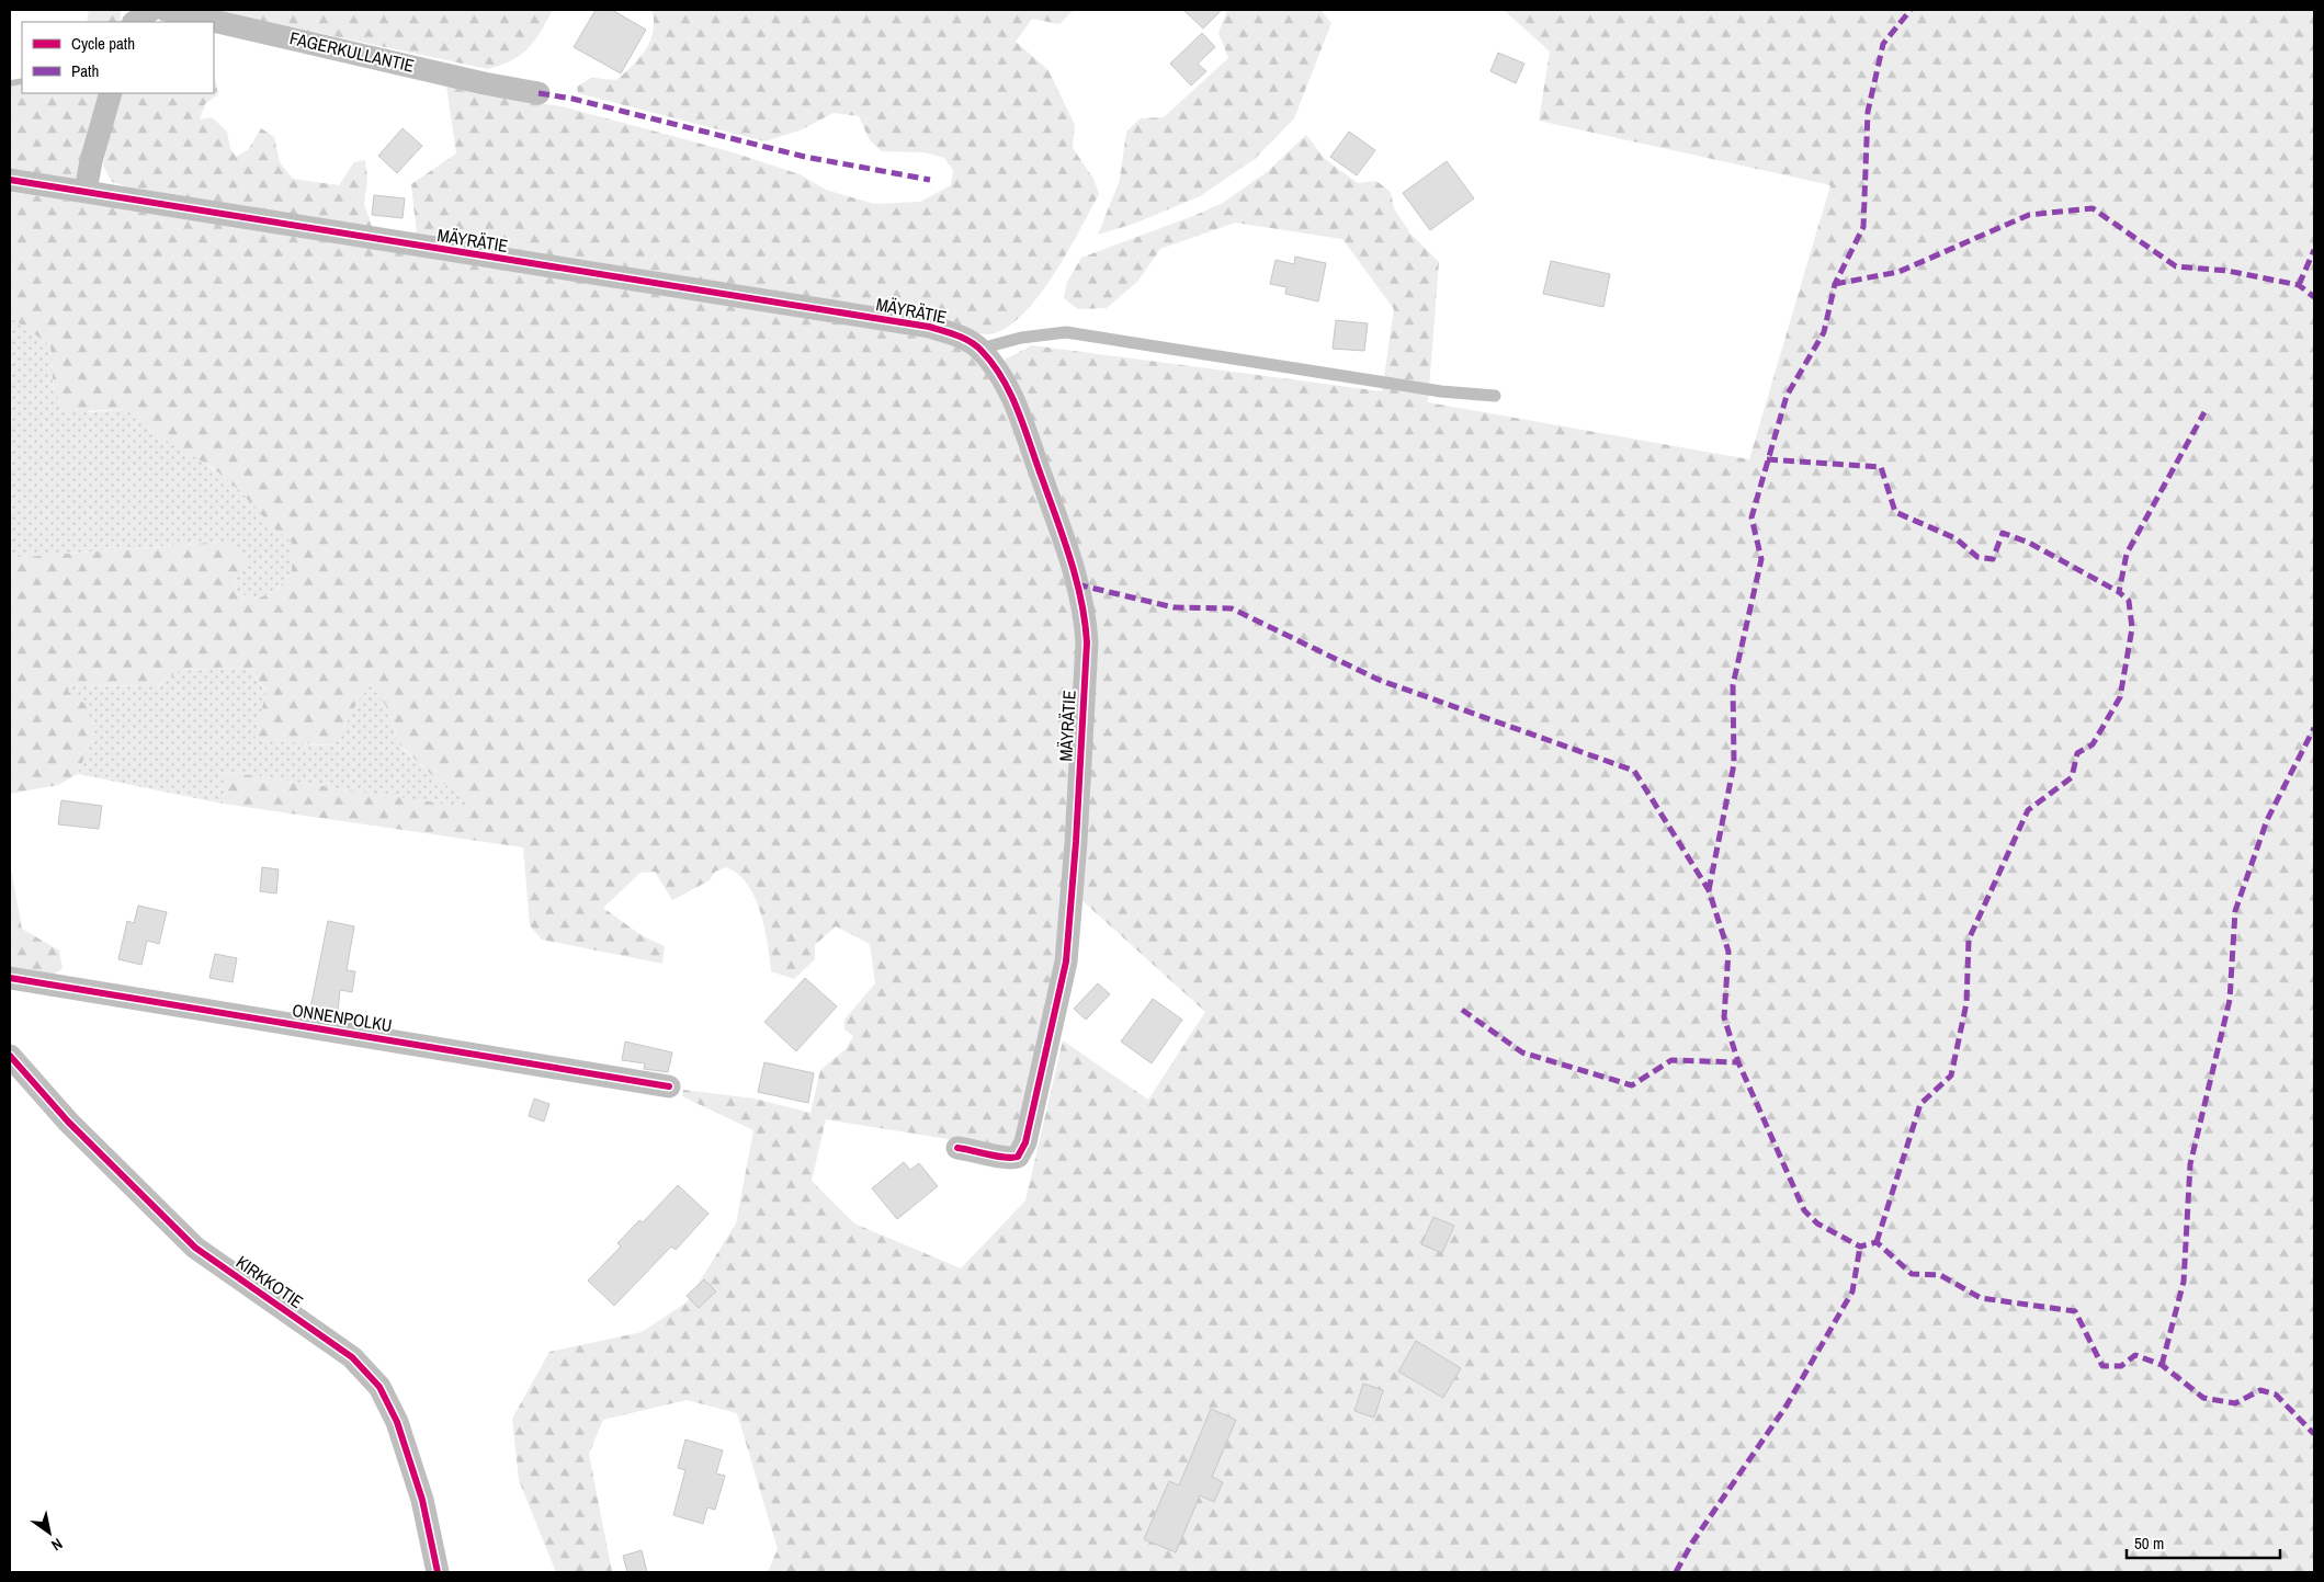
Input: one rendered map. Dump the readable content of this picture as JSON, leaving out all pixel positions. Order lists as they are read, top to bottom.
{
  "streets": {
    "street": [
      "FAGERKULLANTIE",
      "MÄYRÄTIE",
      "ONNENPOLKU",
      "KIRKKOTIE"
    ]
  },
  "legend": ["Cycle path", "Path"],
  "scale_bar": "50 m",
  "north": "bottom right"
}
